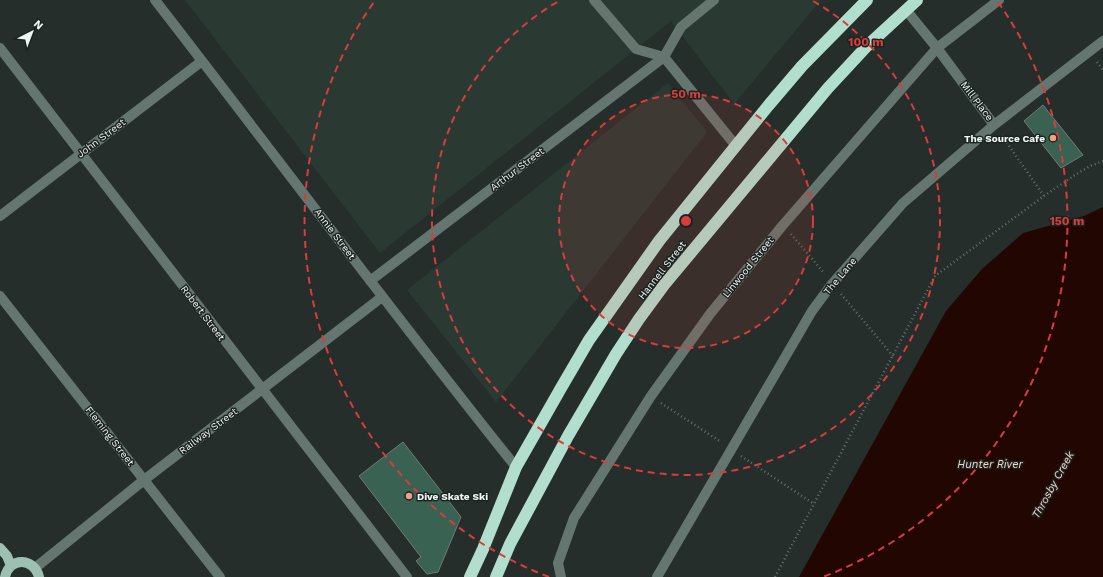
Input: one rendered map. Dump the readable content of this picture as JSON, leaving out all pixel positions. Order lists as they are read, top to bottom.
{
  "streets": {
    "highway": ["Hannell Street"],
    "street": [
      "Mill Place",
      "John Street",
      "Arthur Street",
      "Annie Street",
      "Linwood Street",
      "The Lane",
      "Robert Street",
      "Railway Street",
      "Fleming Street"
    ]
  },
  "crossings": [
    ["Mill Place", "Linwood Street"],
    ["Mill Place", "Hannell Street"],
    ["Mill Place", "The Lane"],
    ["John Street", "Annie Street"],
    ["John Street", "Robert Street"],
    ["Arthur Street", "Annie Street"],
    ["Annie Street", "Hannell Street"],
    ["Annie Street", "Railway Street"],
    ["Robert Street", "Railway Street"],
    ["Railway Street", "Fleming Street"]
  ],
  "water": ["Hunter River", "Throsby Creek"],
  "places": ["The Source Cafe", "Dive Skate Ski"],
  "north": "top right",
  "rings": ["100 m", "50 m", "150 m"]
}
